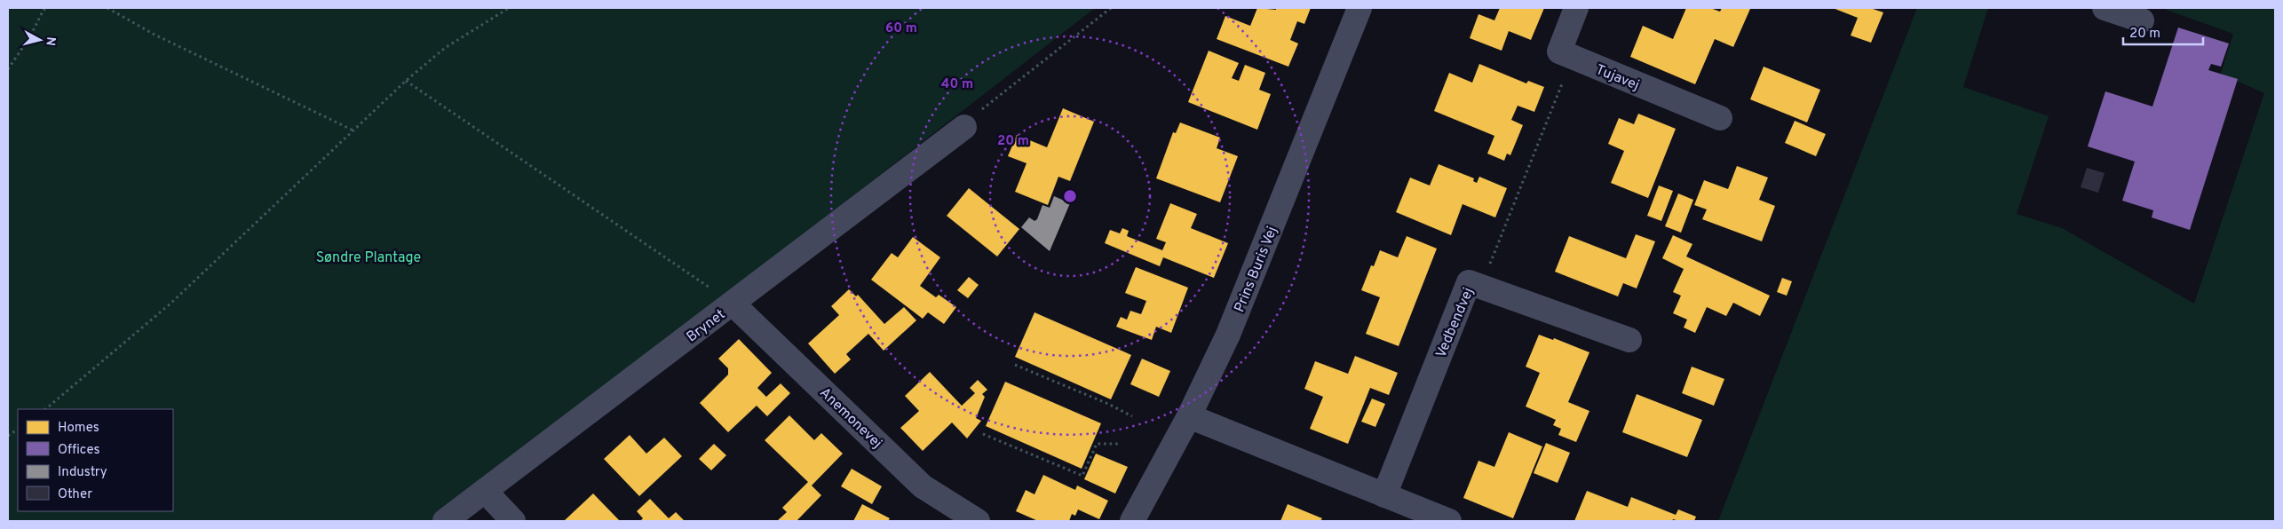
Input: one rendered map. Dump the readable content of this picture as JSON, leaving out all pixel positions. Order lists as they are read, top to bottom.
{
  "streets": {
    "street": [
      "Tujavej",
      "Prins Buris Vej",
      "Vedbendvej",
      "Brynet",
      "Anemonevej"
    ]
  },
  "crossings": [
    ["Brynet", "Anemonevej"]
  ],
  "parks": ["Søndre Plantage"],
  "legend": [
    "Homes",
    "Offices",
    "Industry",
    "Other"
  ],
  "scale_bar": "20 m",
  "north": "right",
  "rings": ["60 m", "40 m", "20 m"]
}
